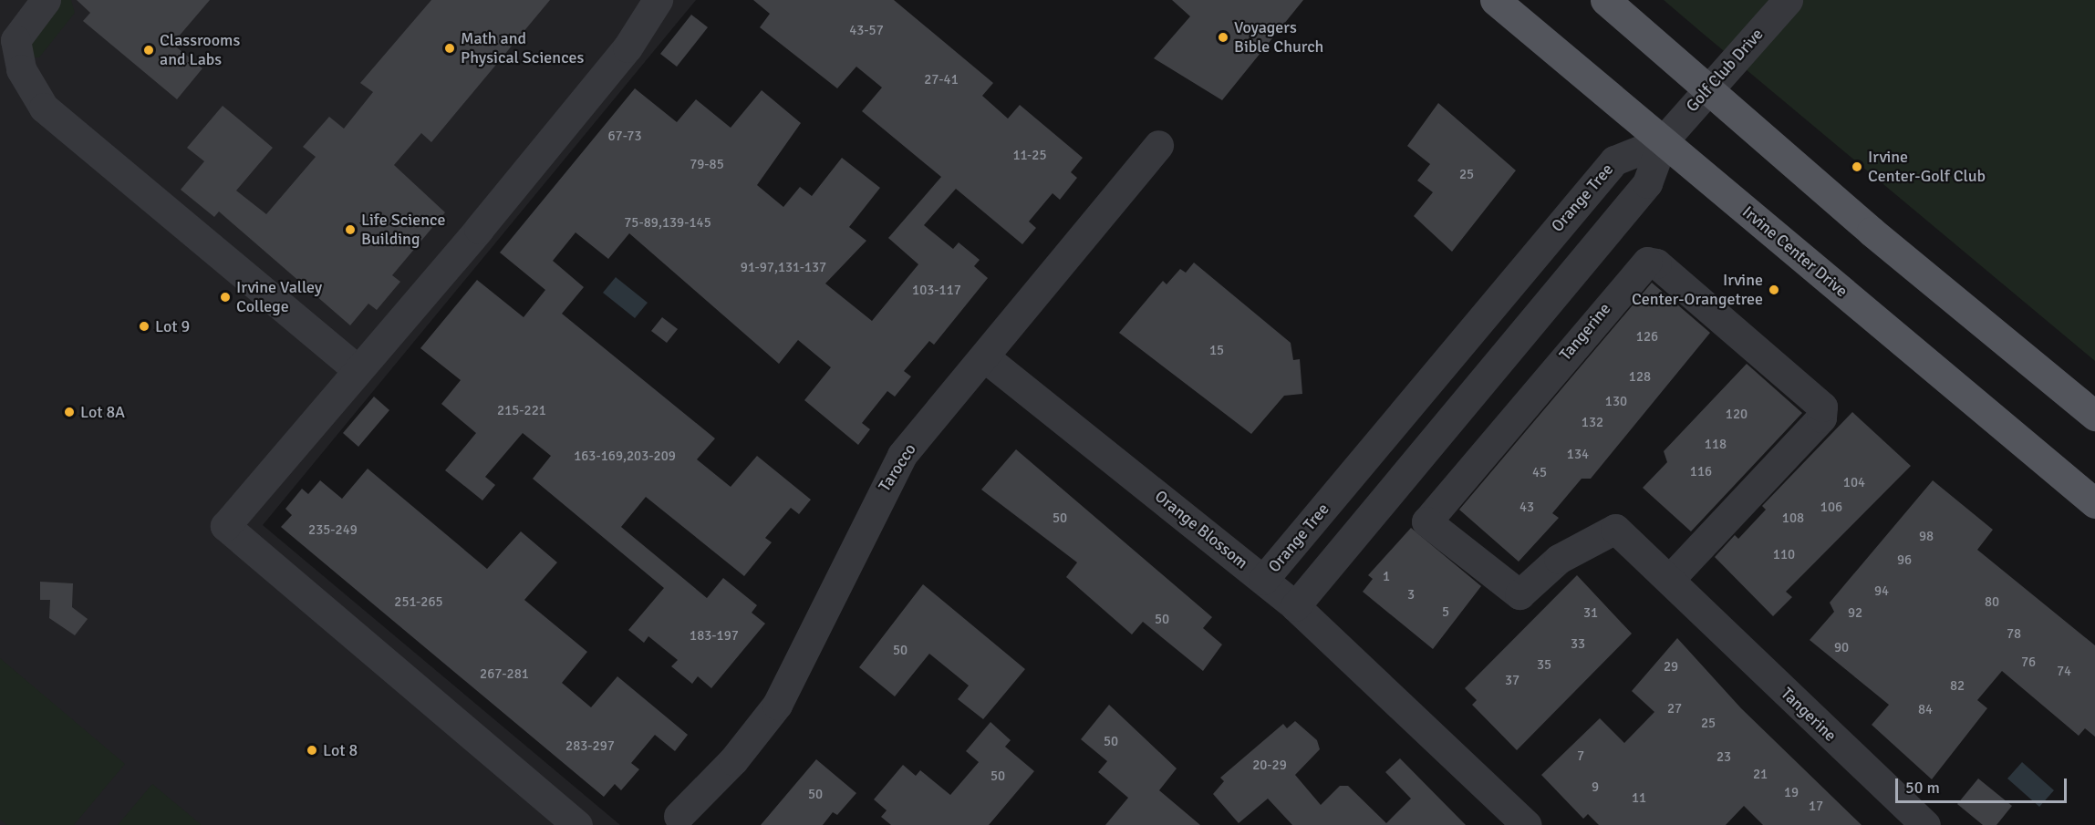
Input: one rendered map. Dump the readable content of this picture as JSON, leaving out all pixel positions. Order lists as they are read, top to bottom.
{
  "streets": {
    "main road": ["Irvine Center Drive"],
    "street": [
      "Golf Club Drive",
      "Orange Tree",
      "Tangerine",
      "Tarocco",
      "Orange Blossom"
    ]
  },
  "crossings": [
    ["Golf Club Drive", "Orange Tree"],
    ["Golf Club Drive", "Irvine Center Drive"],
    ["Orange Tree", "Irvine Center Drive"],
    ["Orange Tree", "Orange Blossom"],
    ["Tarocco", "Orange Blossom"]
  ],
  "places": [
    "Voyagers Bible Church",
    "Math and Physical Sciences",
    "Classrooms and Labs",
    "Irvine Center-Golf Club",
    "Life Science Building",
    "Irvine Center-Orangetree",
    "Irvine Valley College",
    "Lot 9",
    "Lot 8A",
    "Lot 8"
  ],
  "house_numbers": [
    "43-57",
    "27-41",
    "67-73",
    "11-25",
    "79-85",
    "25",
    "75-89,139-145",
    "91-97,131-137",
    "103-117",
    "126",
    "15",
    "128",
    "130",
    "215-221",
    "120",
    "132",
    "118",
    "134",
    "163-169,203-209",
    "116",
    "45",
    "104",
    "43",
    "106",
    "50",
    "108",
    "235-249",
    "98",
    "110",
    "96",
    "1",
    "94",
    "3",
    "251-265",
    "80",
    "5",
    "31",
    "92",
    "50",
    "78",
    "183-197",
    "33",
    "90",
    "50",
    "76",
    "35",
    "29",
    "74",
    "267-281",
    "37",
    "82",
    "27",
    "84",
    "25",
    "50",
    "283-297",
    "7",
    "23",
    "20-29",
    "21",
    "50",
    "9",
    "19",
    "50",
    "11",
    "17"
  ],
  "scale_bar": "50 m"
}
